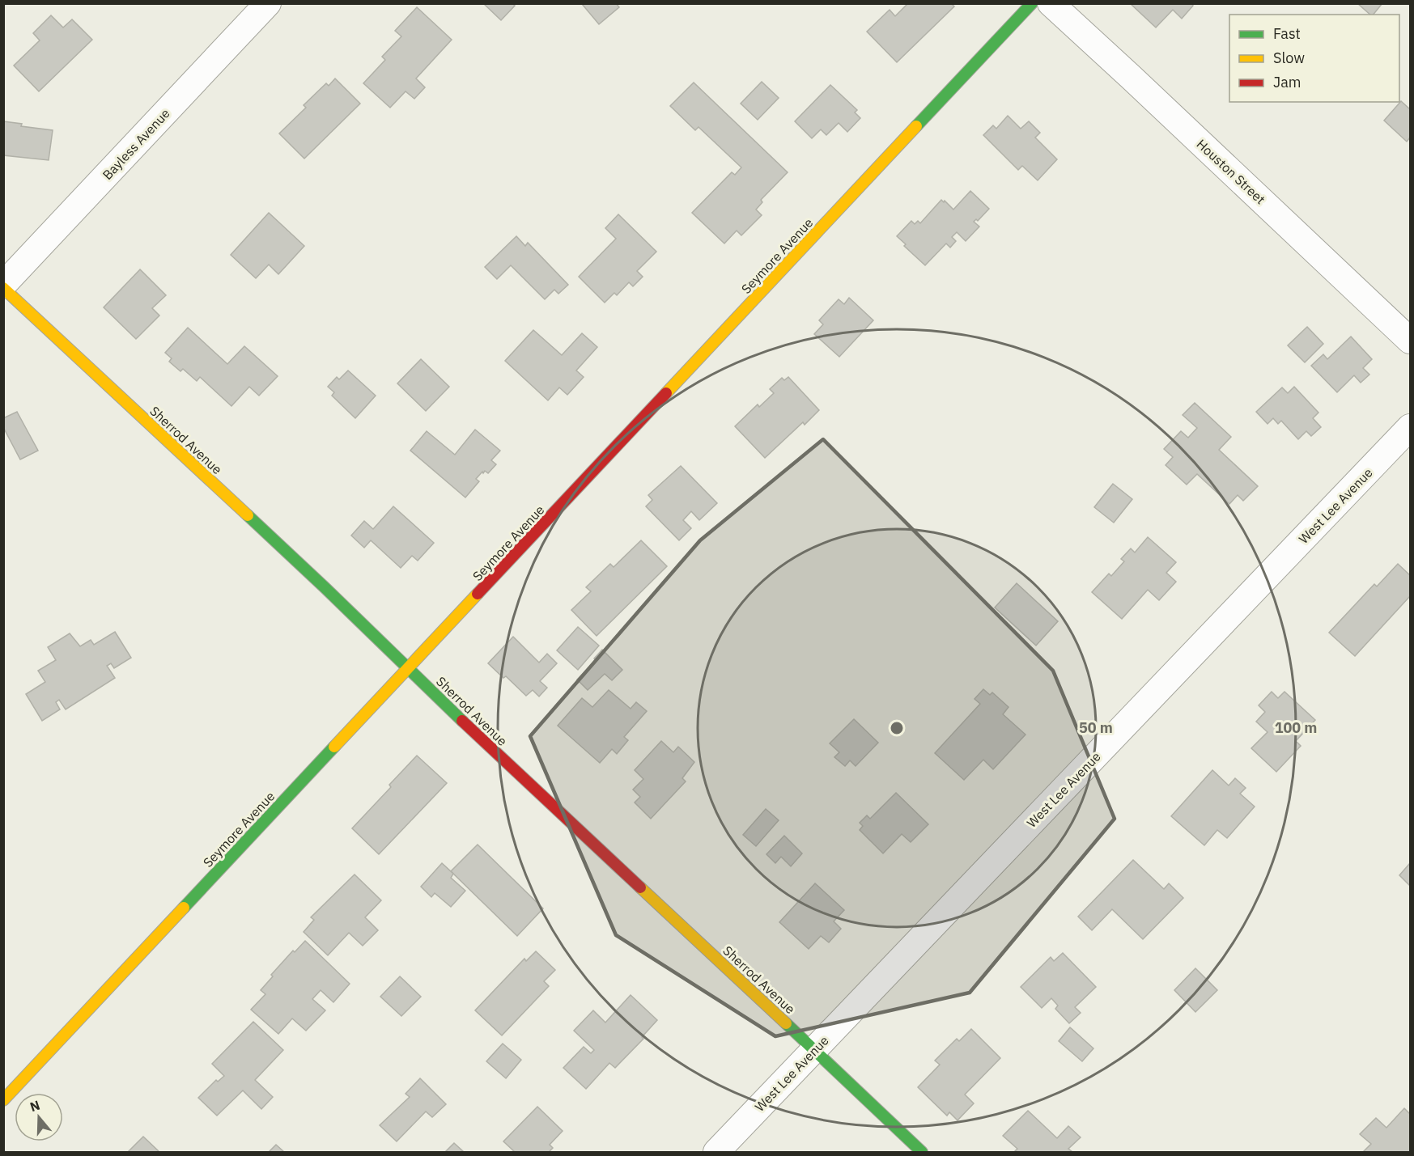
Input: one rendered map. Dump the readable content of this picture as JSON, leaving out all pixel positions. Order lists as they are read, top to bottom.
{
  "streets": {
    "street": [
      "Bayless Avenue",
      "Houston Street",
      "Seymore Avenue",
      "Sherrod Avenue",
      "West Lee Avenue"
    ]
  },
  "crossings": [
    ["Bayless Avenue", "Sherrod Avenue"],
    ["Seymore Avenue", "Sherrod Avenue"],
    ["Sherrod Avenue", "West Lee Avenue"]
  ],
  "legend": ["Fast", "Slow", "Jam"],
  "north": "top",
  "rings": ["50 m", "100 m"]
}
